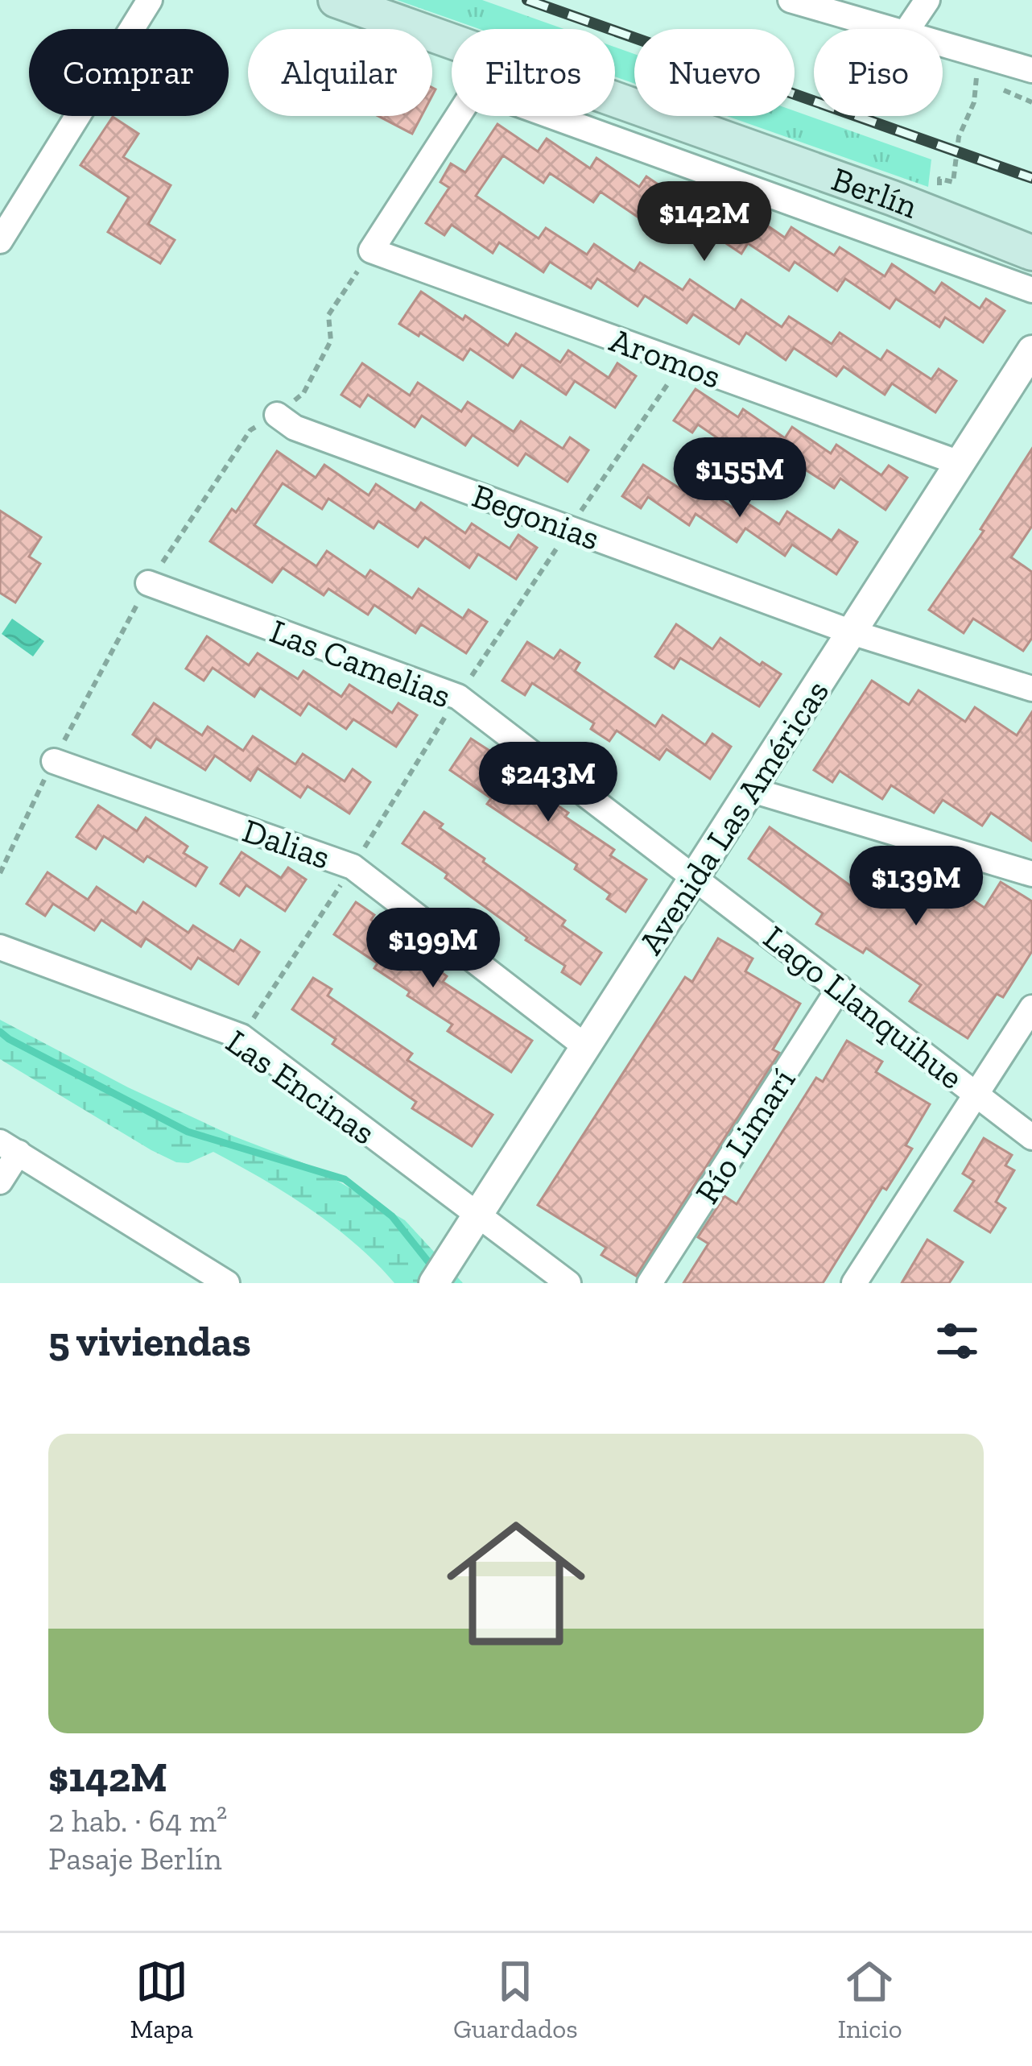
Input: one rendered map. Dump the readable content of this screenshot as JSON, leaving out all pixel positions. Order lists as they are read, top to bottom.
{
  "streets": {
    "main road": ["Berlín"],
    "street": [
      "Aromos",
      "Begonias",
      "Las Camelias",
      "Avenida Las Américas",
      "Dalias",
      "Lago Llanquihue",
      "Las Encinas",
      "Río Limarí"
    ]
  },
  "crossings": [
    ["Aromos", "Avenida Las Américas"],
    ["Begonias", "Avenida Las Américas"],
    ["Las Camelias", "Avenida Las Américas"],
    ["Las Camelias", "Lago Llanquihue"],
    ["Avenida Las Américas", "Dalias"],
    ["Avenida Las Américas", "Lago Llanquihue"],
    ["Avenida Las Américas", "Las Encinas"],
    ["Lago Llanquihue", "Río Limarí"]
  ],
  "page": {
    "chip": [
      "Comprar",
      "Alquilar",
      "Filtros",
      "Nuevo",
      "Piso"
    ],
    "price": [
      "$142M",
      "$155M",
      "$243M",
      "$139M",
      "$199M"
    ],
    "heading": "5 viviendas",
    "list": [
      {
        "name": "$142M",
        "note": "2 hab. · 64 m² · Pasaje Berlín"
      }
    ],
    "tabs": ["Mapa", "Guardados", "Inicio"]
  }
}
